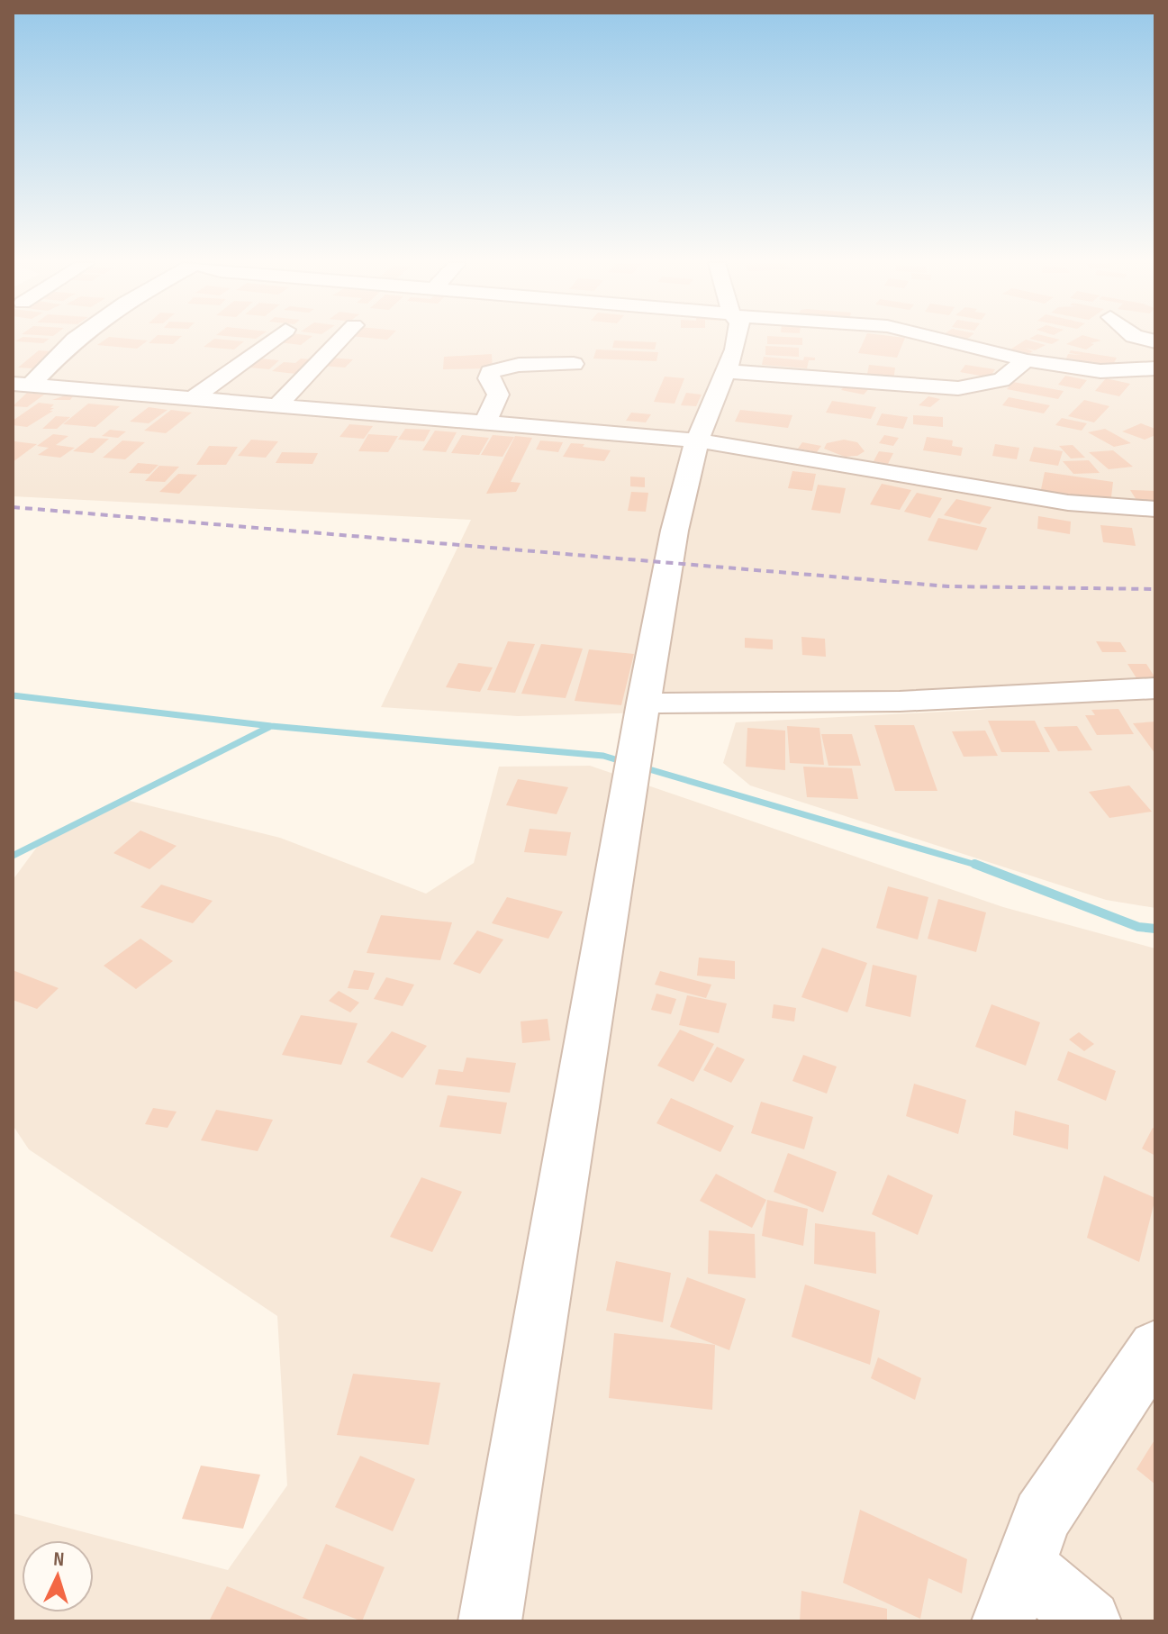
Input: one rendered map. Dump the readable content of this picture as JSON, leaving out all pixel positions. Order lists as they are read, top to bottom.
{
  "north": "top"
}
